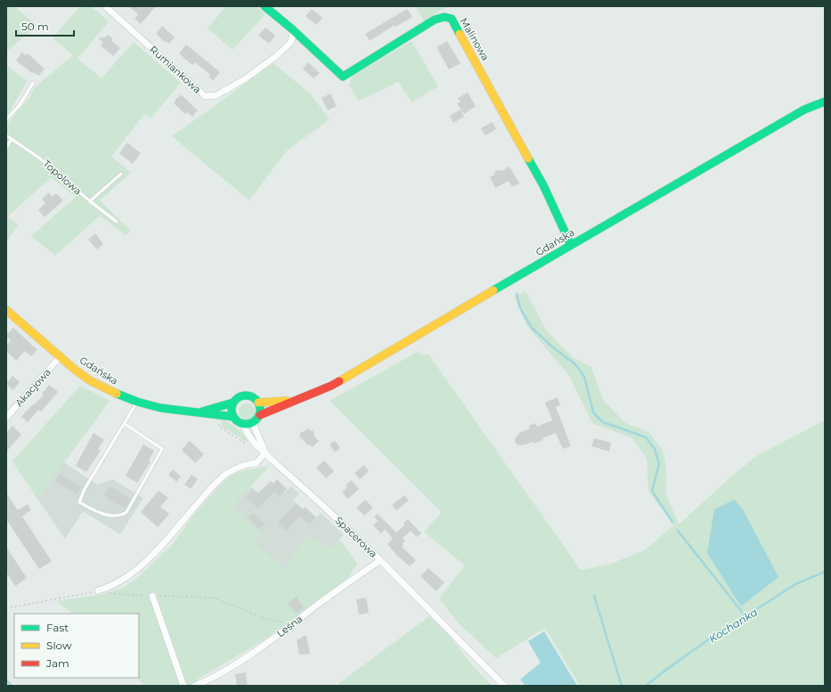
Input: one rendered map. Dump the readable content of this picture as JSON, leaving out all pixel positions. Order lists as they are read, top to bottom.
{
  "streets": {
    "main road": ["Malinowa", "Gdańska"],
    "street": [
      "Rumiankowa",
      "Akacjowa",
      "Spacerowa",
      "Leśna"
    ],
    "lane": ["Topolowa"]
  },
  "crossings": [
    ["Malinowa", "Rumiankowa"],
    ["Malinowa", "Gdańska"],
    ["Gdańska", "Akacjowa"],
    ["Gdańska", "Spacerowa"],
    ["Spacerowa", "Leśna"]
  ],
  "water": ["Kochanka"],
  "legend": ["Fast", "Slow", "Jam"],
  "scale_bar": "50 m"
}
